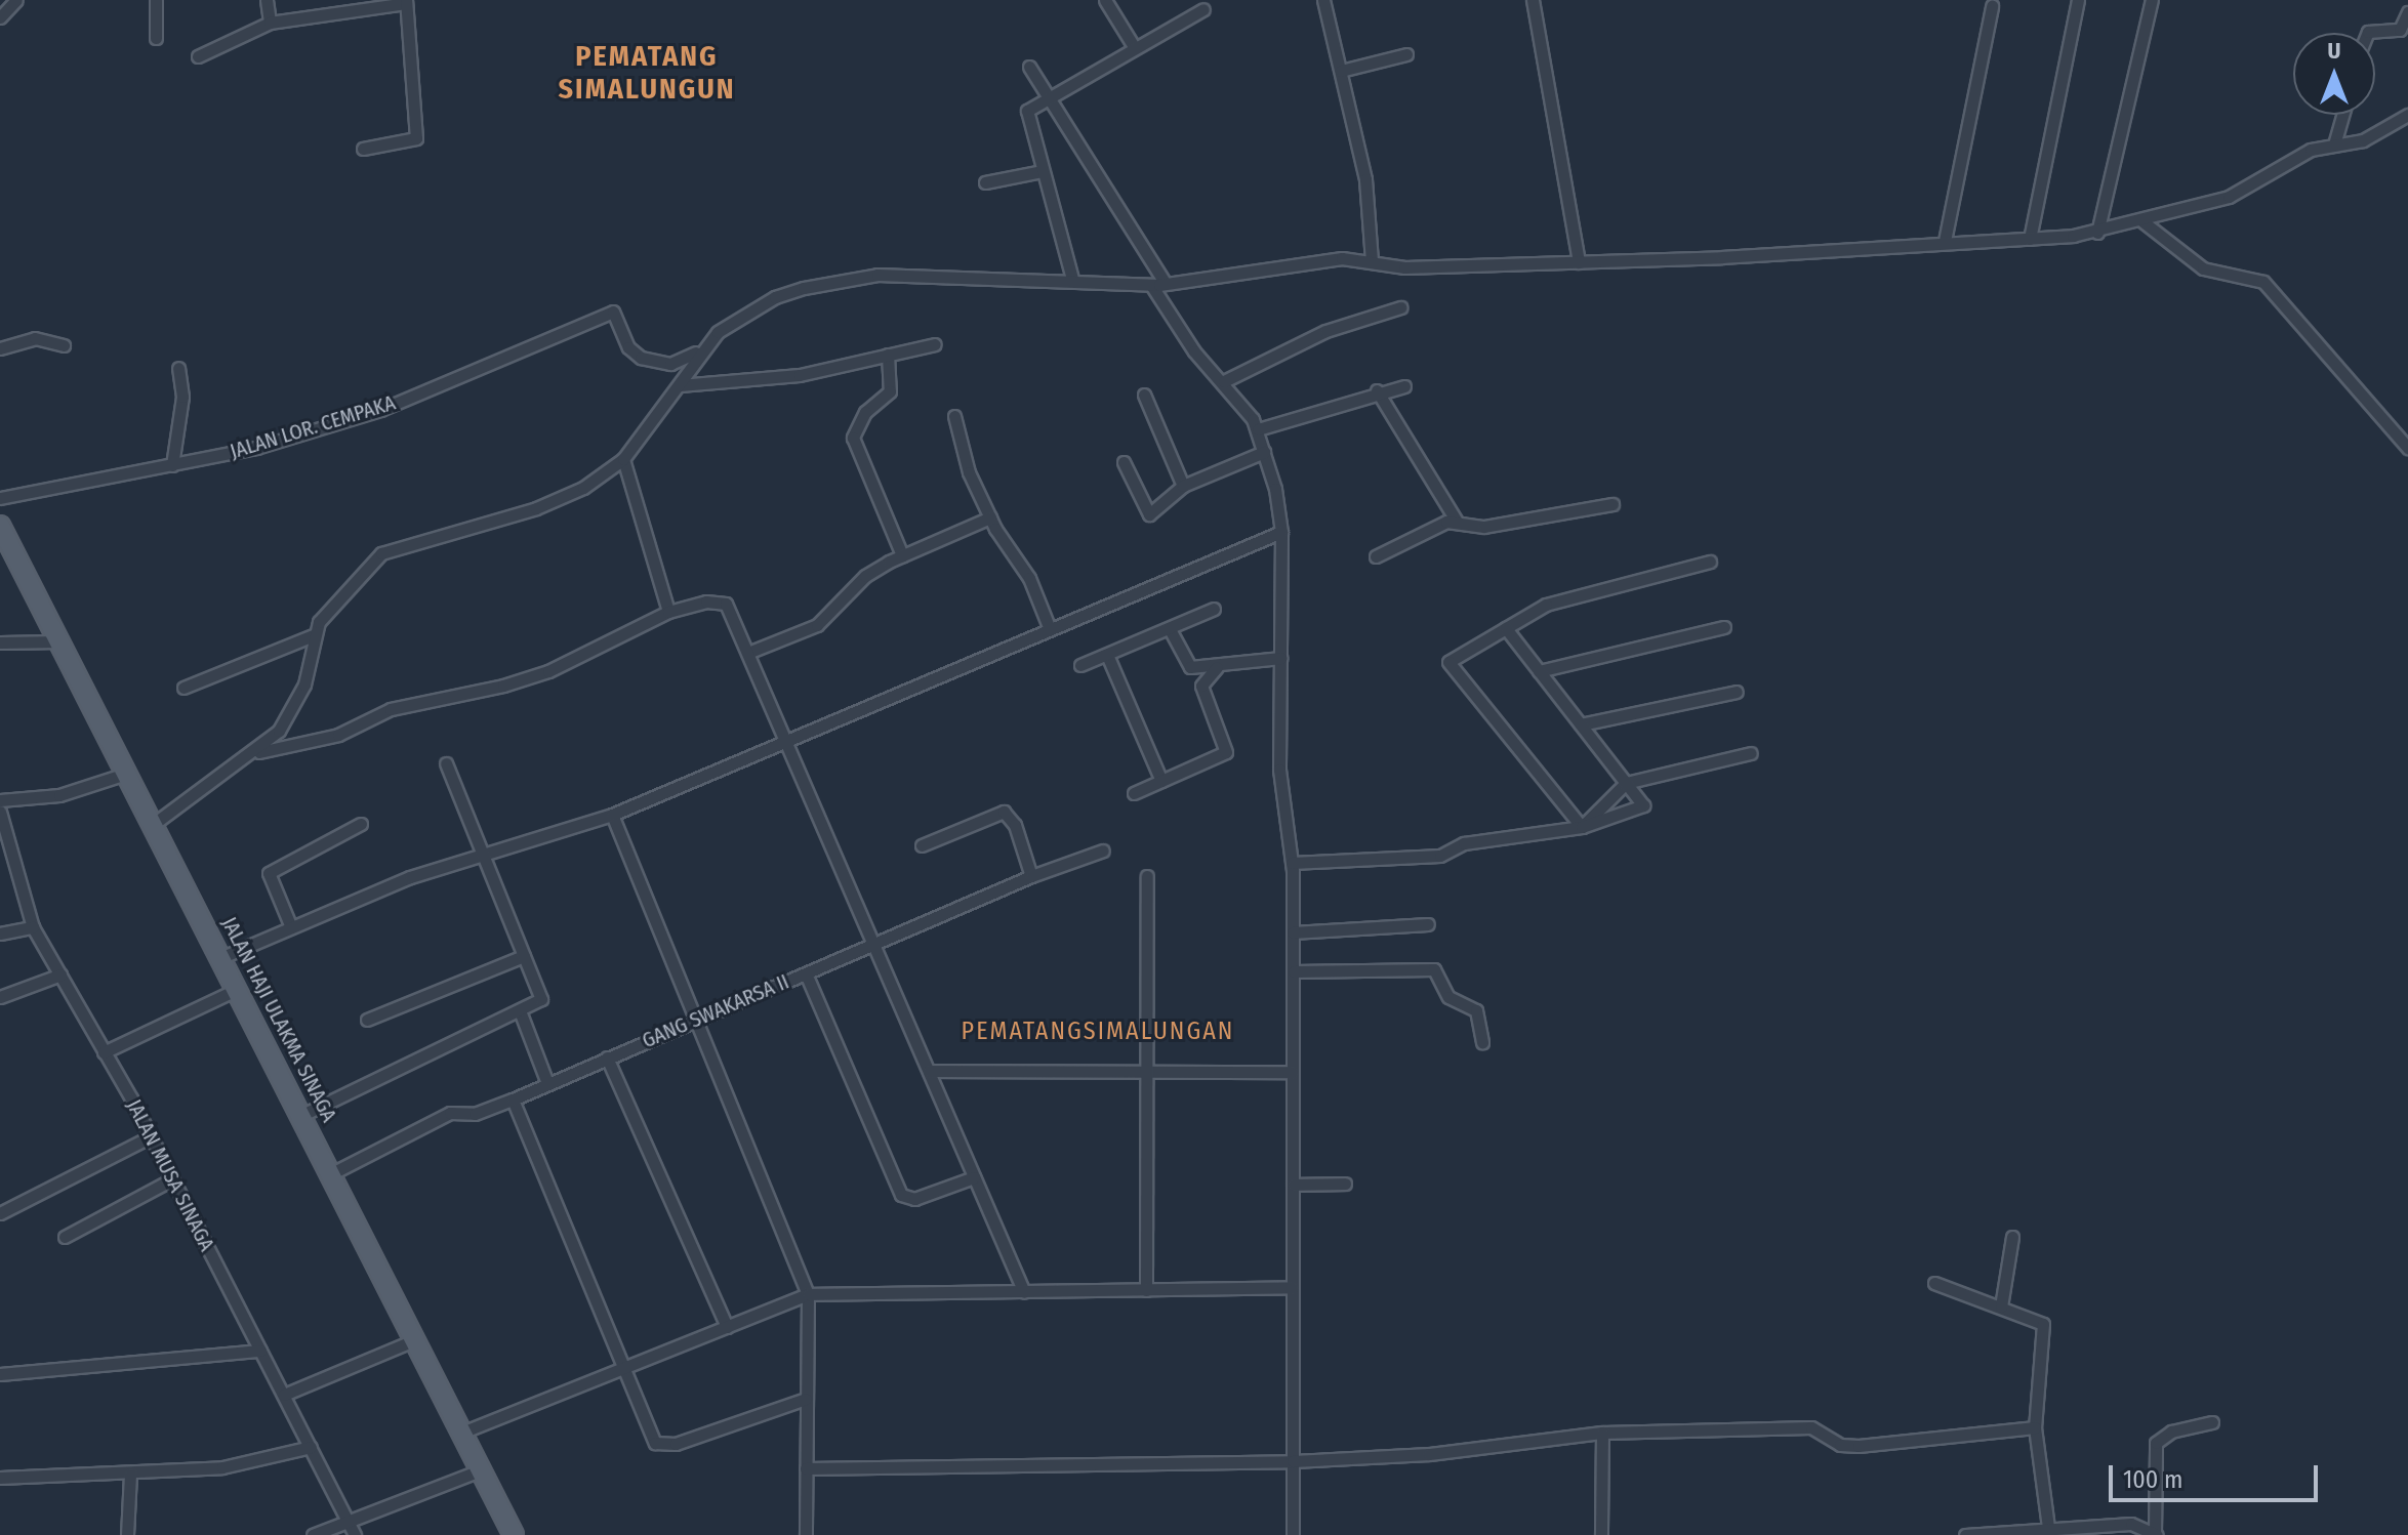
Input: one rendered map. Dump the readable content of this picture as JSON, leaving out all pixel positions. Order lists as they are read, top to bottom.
{
  "streets": {
    "main road": ["JALAN HAJI ULAKMA SINAGA"],
    "street": ["JALAN LOR. CEMPAKA", "GANG SWAKARSA II", "JALAN MUSA SINAGA"]
  },
  "crossings": [
    ["GANG SWAKARSA II", "JALAN HAJI ULAKMA SINAGA"]
  ],
  "districts": ["PEMATANG SIMALUNGUN", "PEMATANGSIMALUNGAN"],
  "scale_bar": "100 m",
  "north": "top"
}
